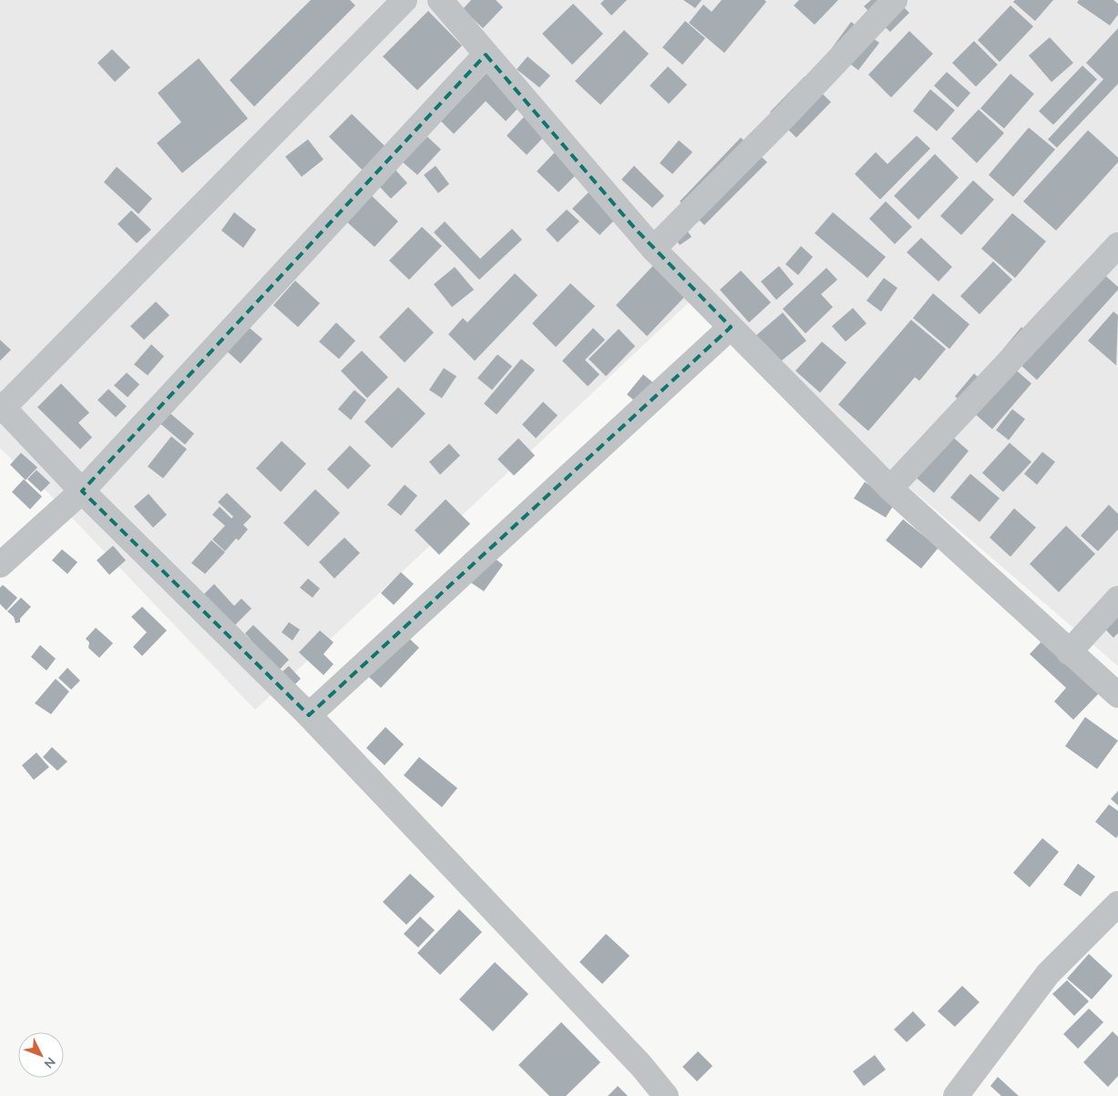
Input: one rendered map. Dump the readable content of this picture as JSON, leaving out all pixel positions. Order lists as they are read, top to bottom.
{
  "north": "bottom right"
}
